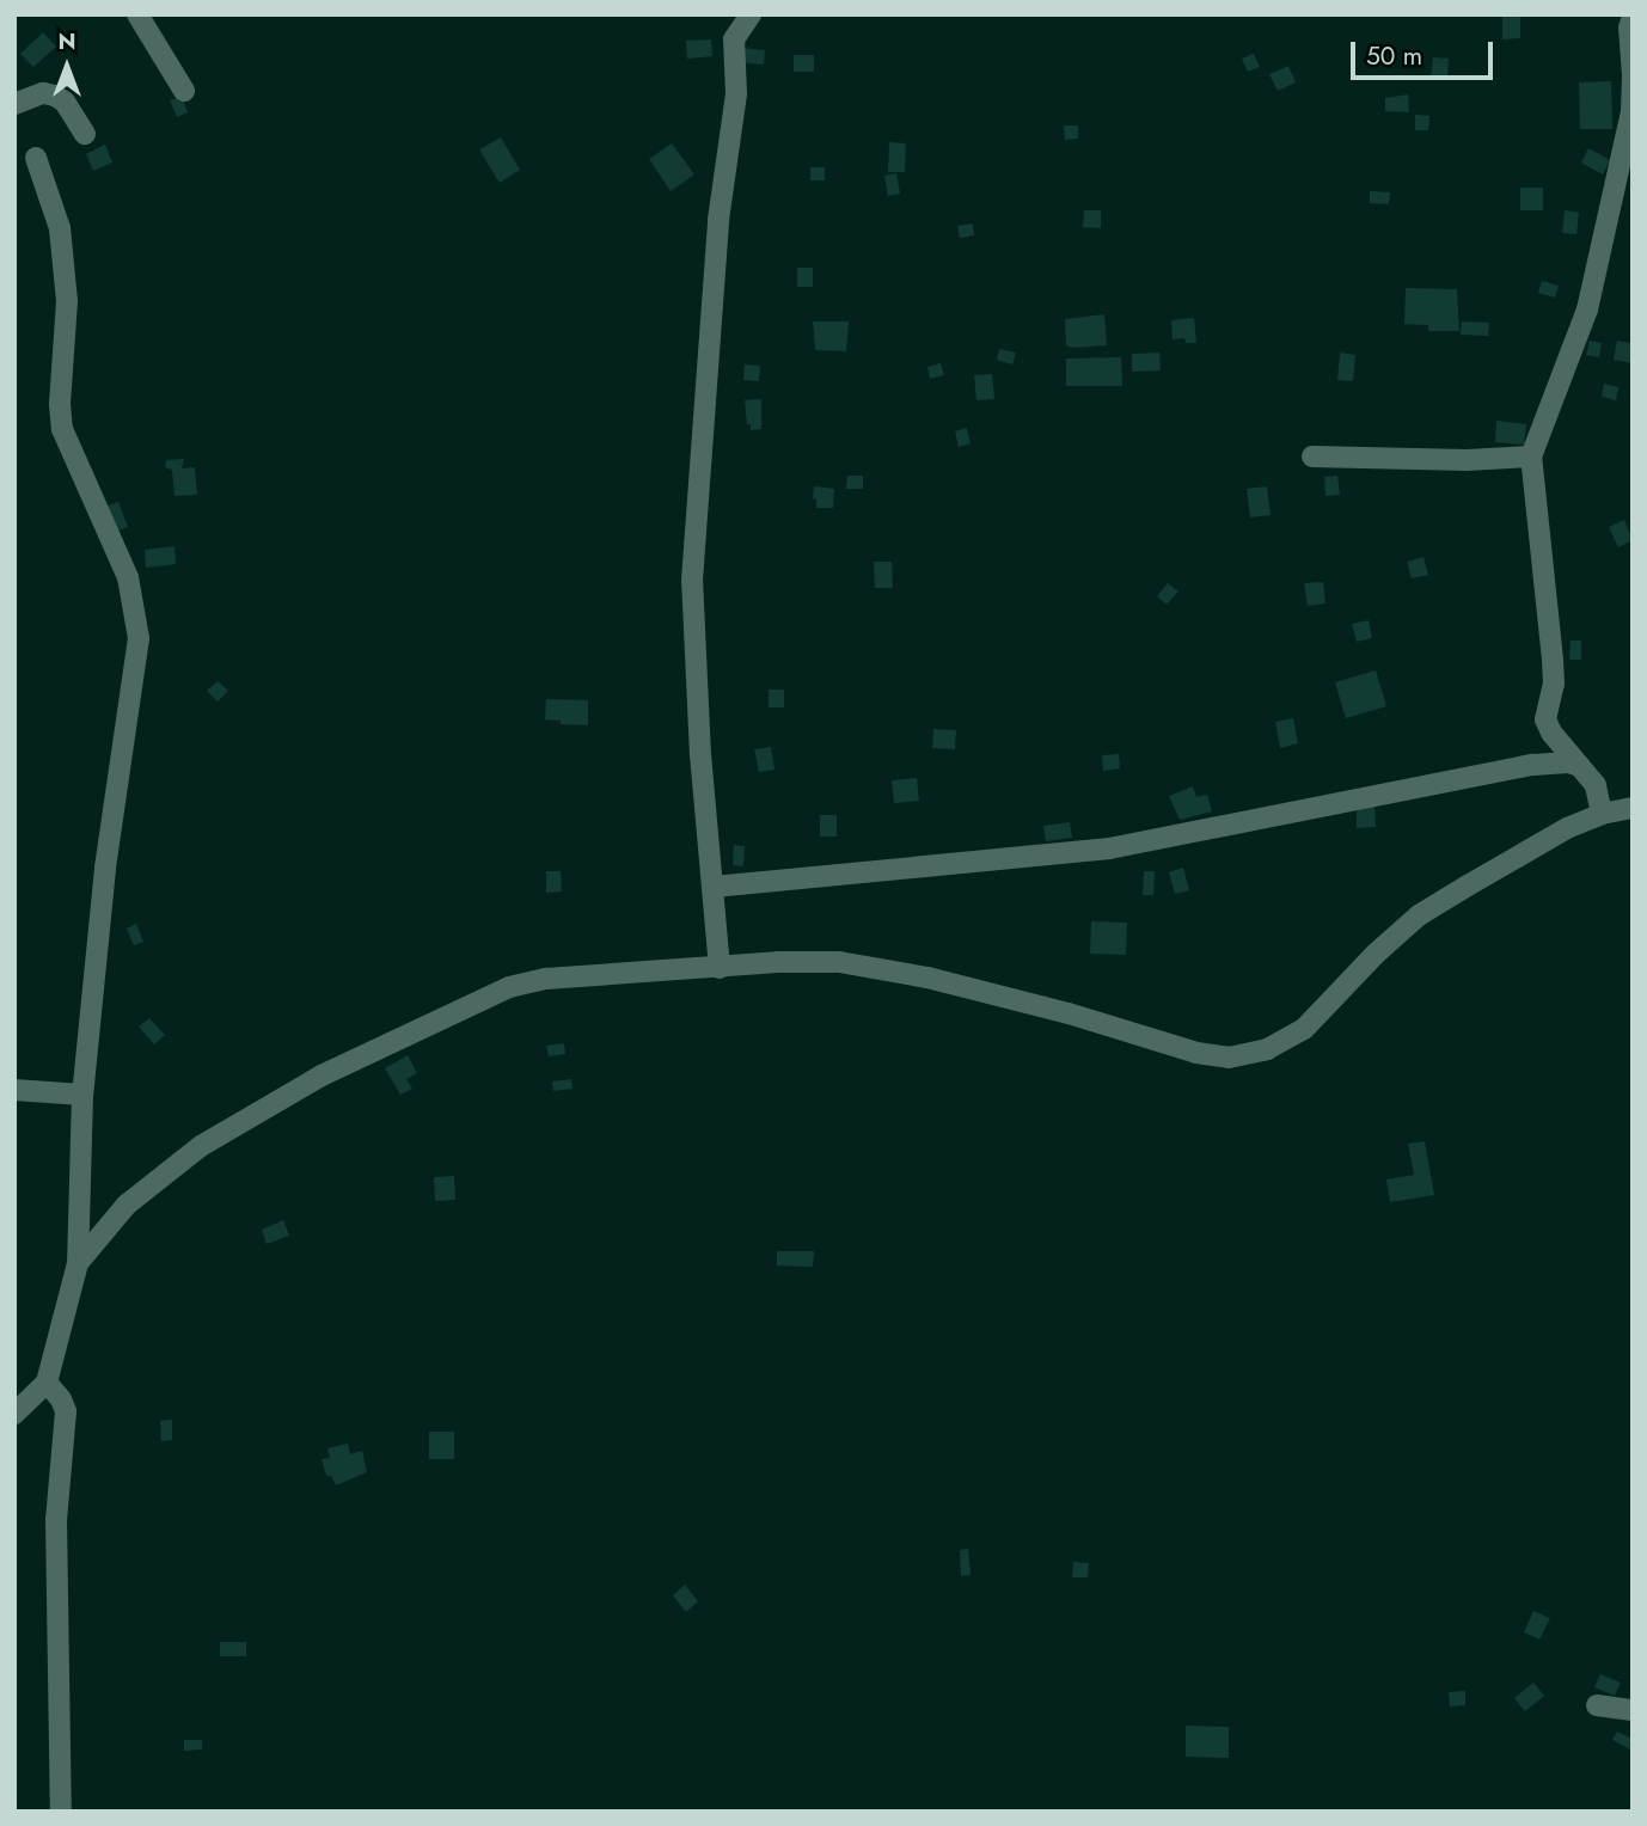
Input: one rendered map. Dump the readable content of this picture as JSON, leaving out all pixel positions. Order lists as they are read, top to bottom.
{
  "scale_bar": "50 m",
  "north": "top"
}
